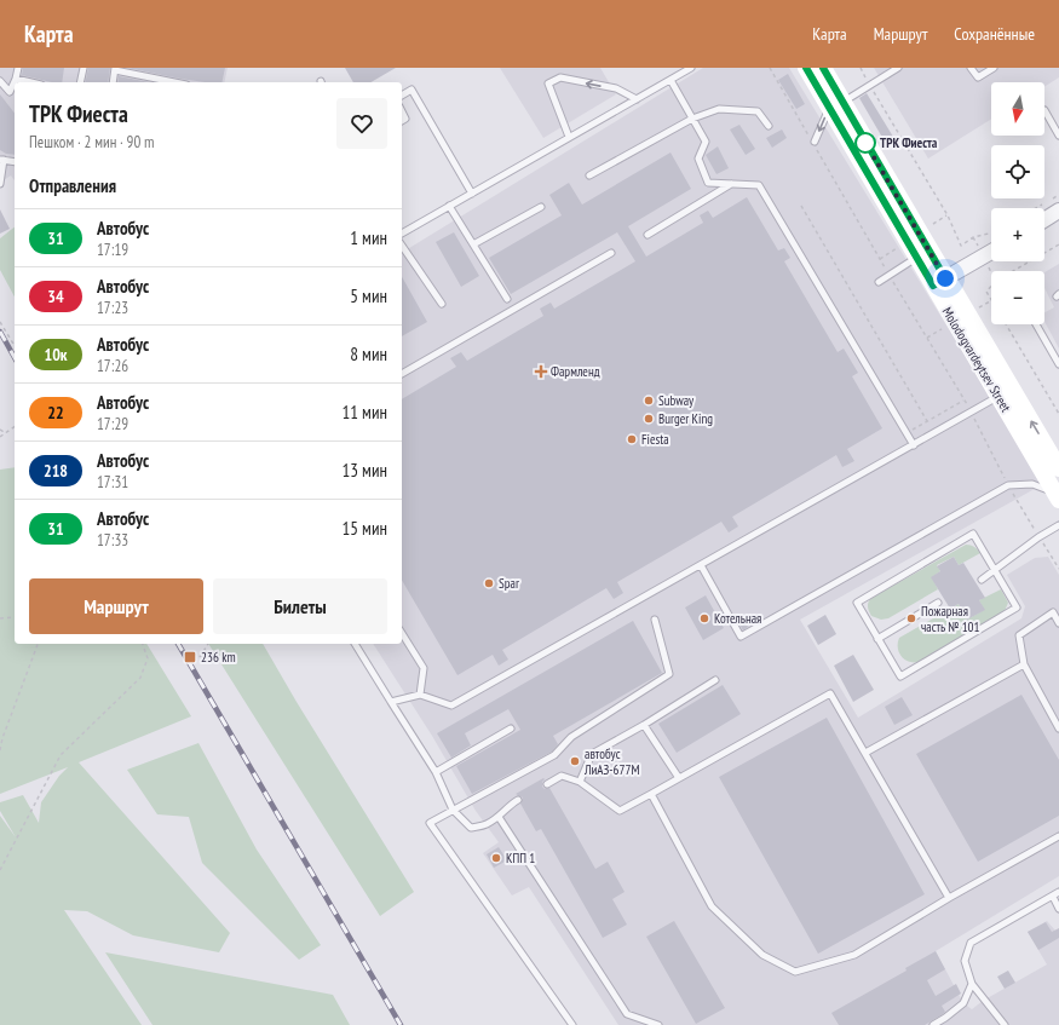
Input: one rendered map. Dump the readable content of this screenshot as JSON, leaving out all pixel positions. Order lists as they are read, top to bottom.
{
  "streets": {
    "main road": ["Molodogvardeytsev Street"]
  },
  "places": {
    "other": [
      "ТРК Фиеста",
      "Subway",
      "Burger King",
      "Fiesta",
      "Spar",
      "Котельная",
      "Пожарная часть № 101",
      "автобус ЛиАЗ-677М",
      "КПП 1"
    ],
    "health": ["Фармленд"],
    "transit": ["236 km"]
  },
  "lines": ["bus line 31"],
  "north": "bottom",
  "page": {
    "header": "Карта",
    "nav": ["Карта", "Маршрут", "Сохранённые"],
    "map_buttons": ["+", "−"],
    "heading": [
      ["ТРК Фиеста", "Пешком · 2 мин · 90 m"],
      "Отправления"
    ],
    "list": [
      {
        "mark": "31",
        "name": "Автобус",
        "note": "17:19",
        "value": "1 мин"
      },
      {
        "mark": "34",
        "name": "Автобус",
        "note": "17:23",
        "value": "5 мин"
      },
      {
        "mark": "10к",
        "name": "Автобус",
        "note": "17:26",
        "value": "8 мин"
      },
      {
        "mark": "22",
        "name": "Автобус",
        "note": "17:29",
        "value": "11 мин"
      },
      {
        "mark": "218",
        "name": "Автобус",
        "note": "17:31",
        "value": "13 мин"
      },
      {
        "mark": "31",
        "name": "Автобус",
        "note": "17:33",
        "value": "15 мин"
      }
    ],
    "buttons": ["Маршрут", "Билеты"]
  }
}
